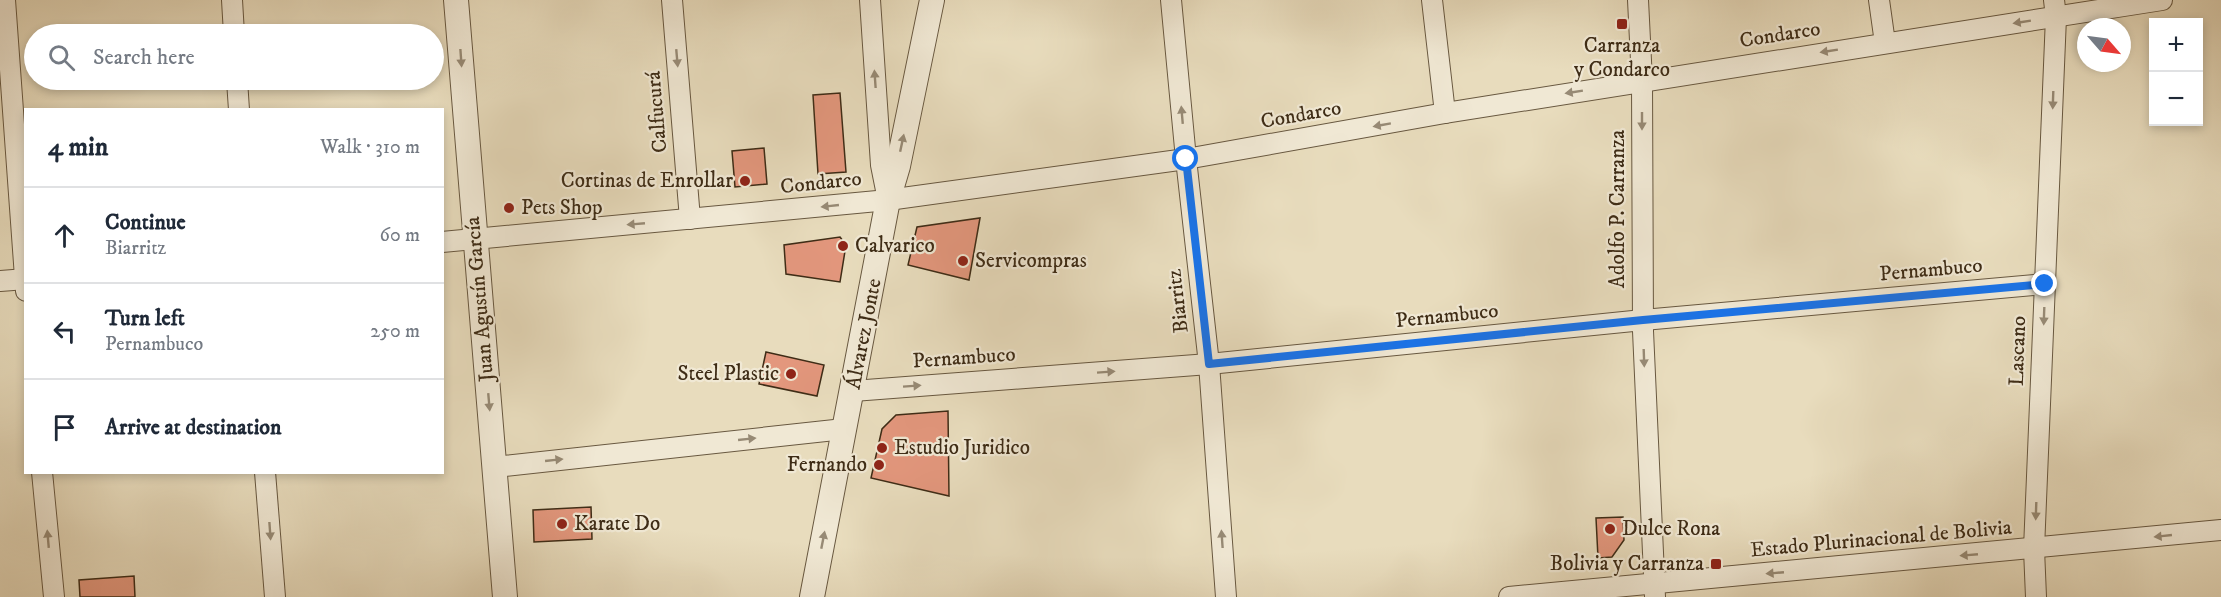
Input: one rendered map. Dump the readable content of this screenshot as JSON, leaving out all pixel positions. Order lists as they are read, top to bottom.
{
  "streets": {
    "street": [
      "Condarco",
      "Calfucurá",
      "Adolfo P. Carranza",
      "Pernambuco",
      "Juan Agustín García",
      "Biarritz",
      "Álvarez Jonte",
      "Lascano",
      "Estado Plurinacional de Bolivia"
    ]
  },
  "crossings": [
    ["Condarco", "Calfucurá"],
    ["Condarco", "Adolfo P. Carranza"],
    ["Condarco", "Juan Agustín García"],
    ["Condarco", "Biarritz"],
    ["Condarco", "Álvarez Jonte"],
    ["Condarco", "Lascano"],
    ["Adolfo P. Carranza", "Pernambuco"],
    ["Adolfo P. Carranza", "Estado Plurinacional de Bolivia"],
    ["Pernambuco", "Biarritz"],
    ["Pernambuco", "Álvarez Jonte"],
    ["Pernambuco", "Lascano"],
    ["Lascano", "Estado Plurinacional de Bolivia"]
  ],
  "one_way": [
    "Condarco",
    "Calfucurá",
    "Adolfo P. Carranza",
    "Juan Agustín García",
    "Biarritz",
    "Lascano",
    "Estado Plurinacional de Bolivia"
  ],
  "places": {
    "transit": ["Carranza y Condarco", "Bolivia y Carranza"],
    "other": [
      "Cortinas de Enrollar",
      "Pets Shop",
      "Calvarico",
      "Servicompras",
      "Steel Plastic",
      "Estudio Juridico",
      "Fernando",
      "Karate Do",
      "Dulce Rona"
    ]
  },
  "north": "bottom right",
  "page": {
    "map_buttons": ["+", "−"],
    "search": "Search here",
    "heading": ["4 min", "Walk · 310 m"],
    "list": [
      ["Continue", "Biarritz", "60 m"],
      ["Turn left", "Pernambuco", "250 m"],
      "Arrive at destination"
    ]
  }
}
